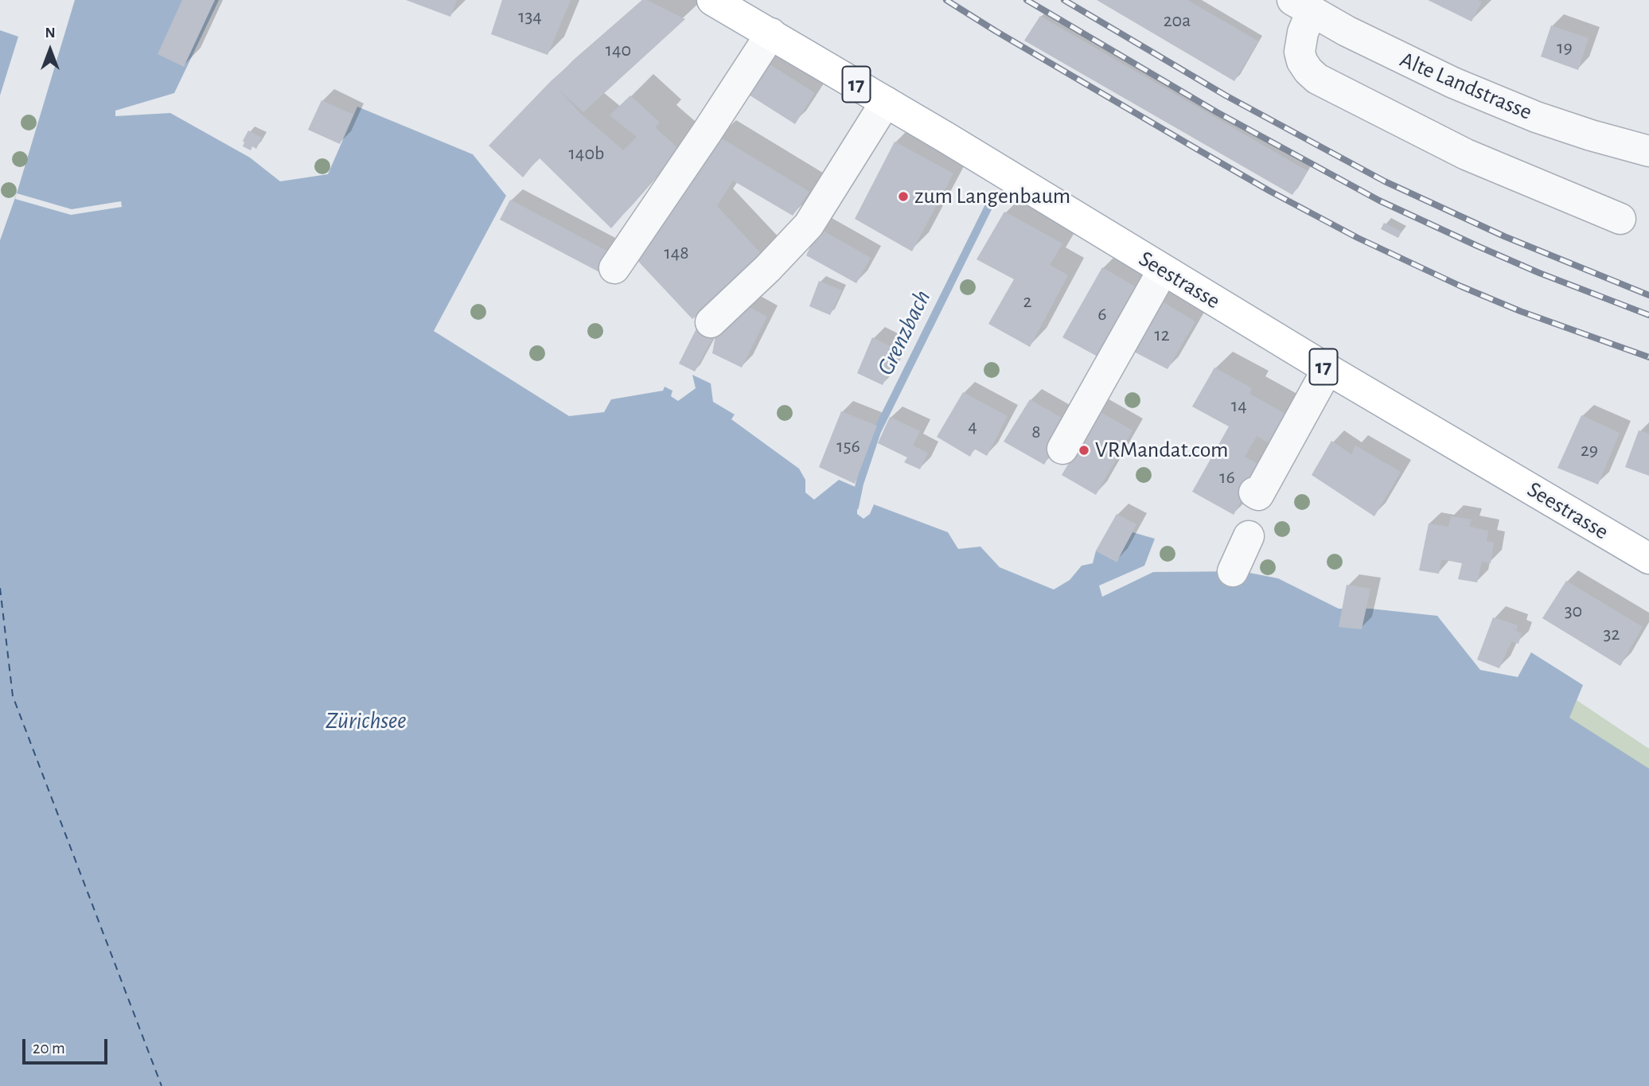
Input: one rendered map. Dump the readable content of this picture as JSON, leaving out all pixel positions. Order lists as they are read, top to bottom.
{
  "streets": {
    "main road": ["17", "Seestrasse"],
    "street": ["Alte Landstrasse"]
  },
  "water": ["Grenzbach", "Zürichsee"],
  "places": ["zum Langenbaum", "VRMandat.com"],
  "house_numbers": [
    "134",
    "20a",
    "19",
    "140",
    "140b",
    "148",
    "2",
    "6",
    "12",
    "14",
    "4",
    "8",
    "156",
    "29",
    "16",
    "30",
    "32"
  ],
  "scale_bar": "20 m",
  "north": "top"
}
